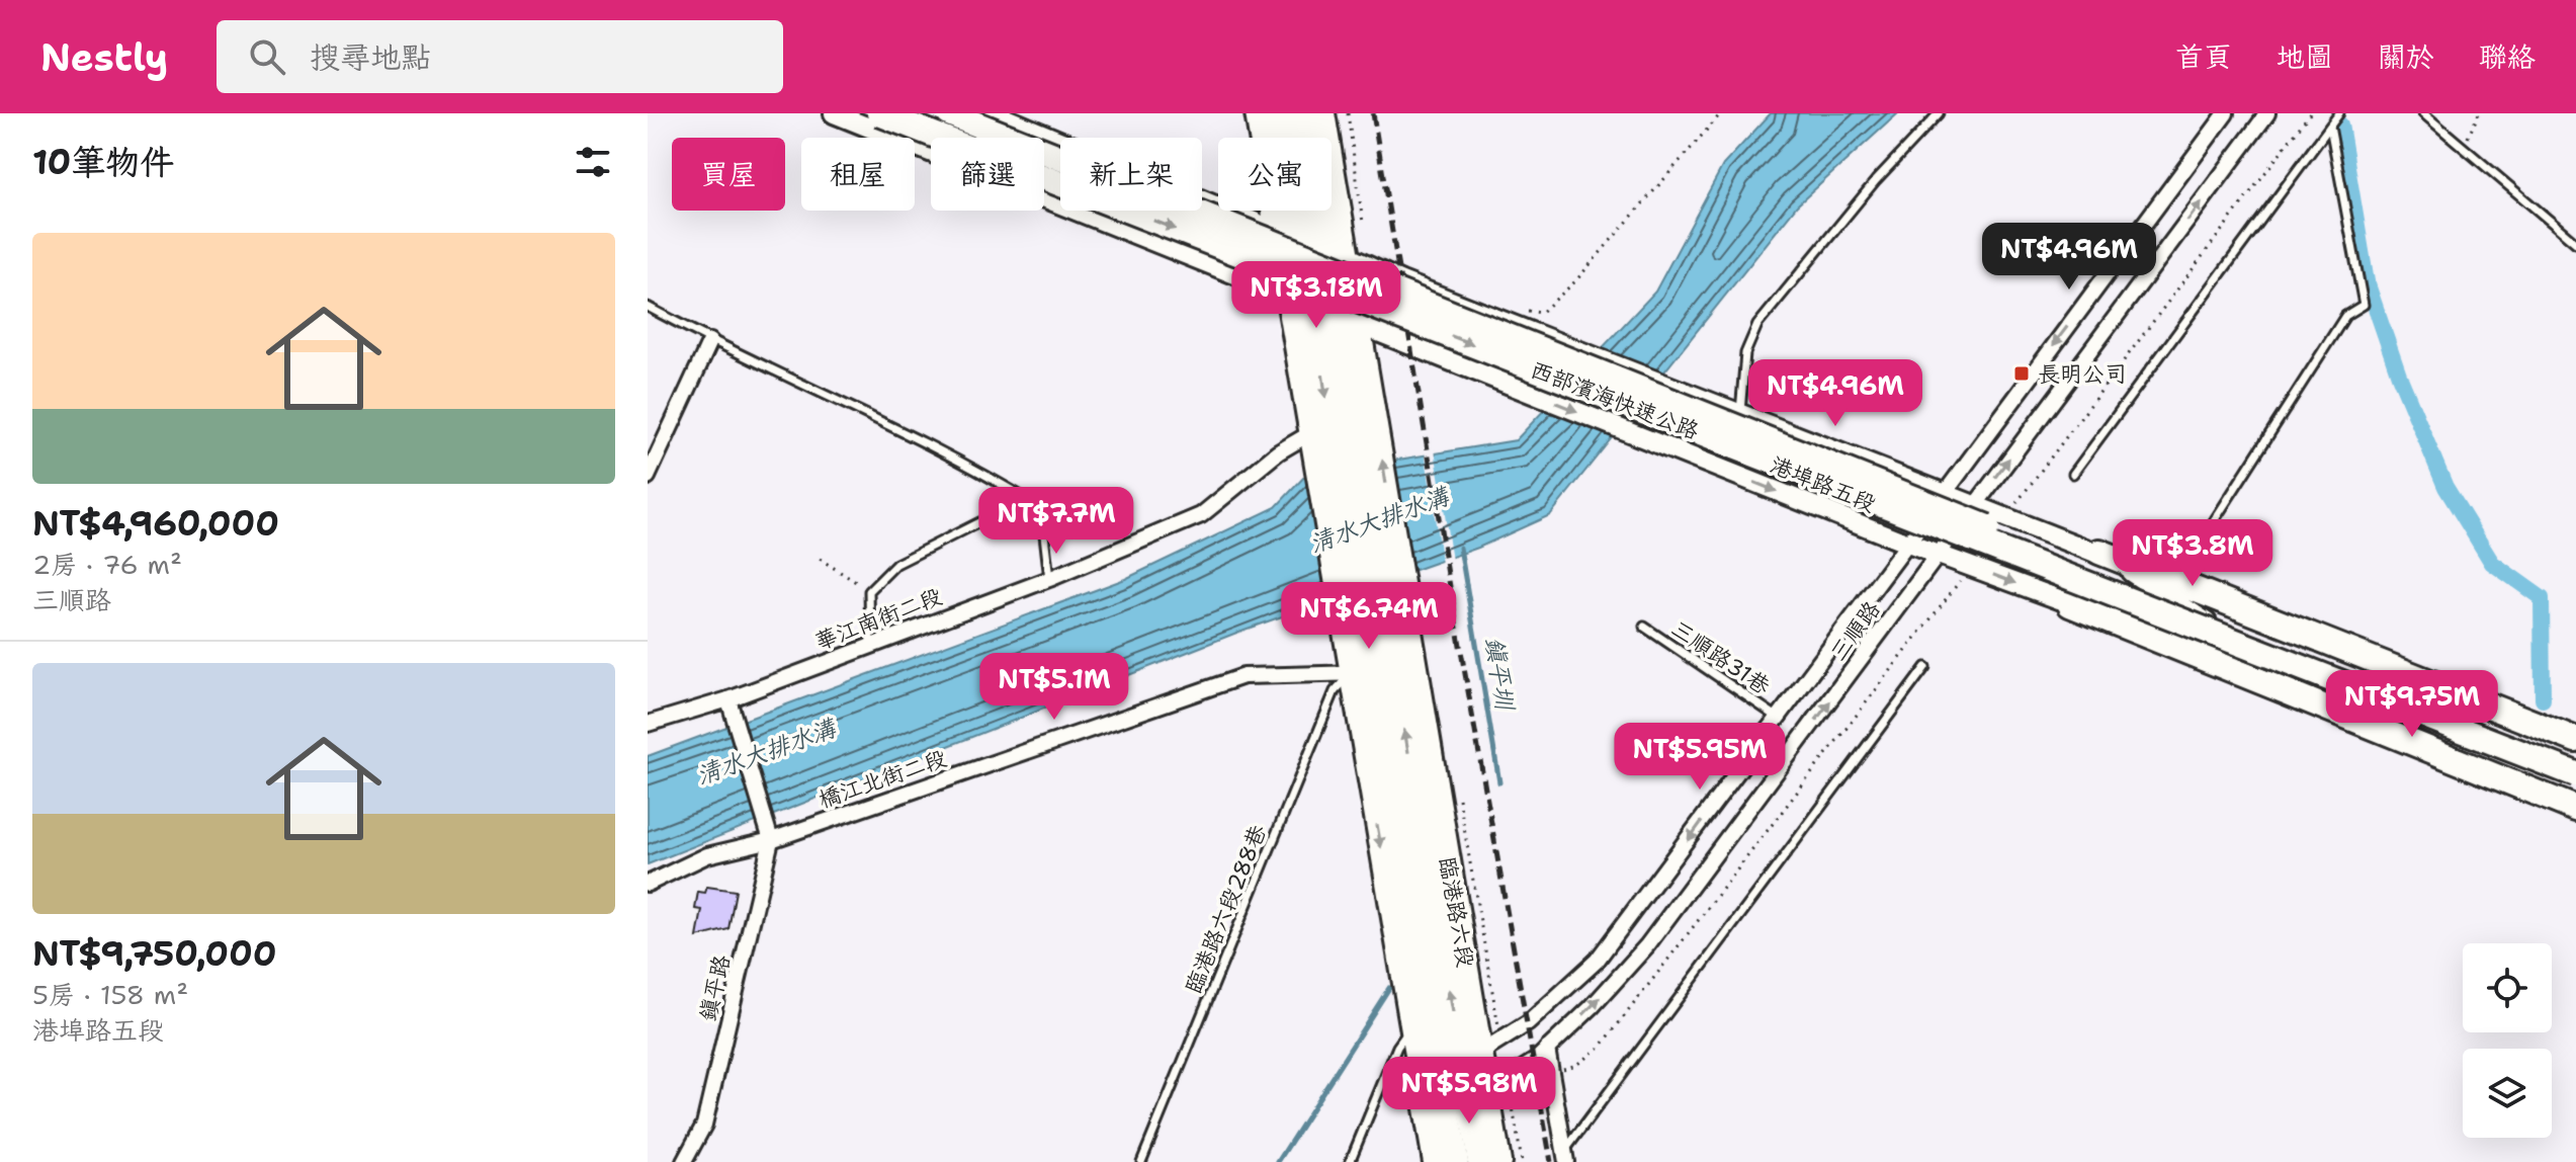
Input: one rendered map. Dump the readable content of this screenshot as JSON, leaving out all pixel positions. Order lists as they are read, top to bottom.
{
  "streets": {
    "main road": ["西部濱海快速公路", "臨港路六段"],
    "street": [
      "港埠路五段",
      "華江南街二段",
      "三順路",
      "橋江北街二段",
      "鎮平路"
    ],
    "lane": ["三順路31巷", "臨港路六段288巷"]
  },
  "crossings": [
    ["港埠路五段", "三順路"],
    ["三順路", "三順路31巷"],
    ["三順路", "臨港路六段"],
    ["橋江北街二段", "臨港路六段288巷"],
    ["橋江北街二段", "臨港路六段"],
    ["橋江北街二段", "鎮平路"],
    ["臨港路六段288巷", "臨港路六段"]
  ],
  "water": ["清水大排水溝", "鎮平圳"],
  "places": {
    "transit": ["長明公司"]
  },
  "page": {
    "header": "Nestly",
    "search": "搜尋地點",
    "nav": [
      "首頁",
      "地圖",
      "關於",
      "聯絡"
    ],
    "heading": "10筆物件",
    "chip": [
      "買屋",
      "租屋",
      "篩選",
      "新上架",
      "公寓"
    ],
    "list": [
      {
        "name": "NT$4,960,000",
        "note": "2房 · 76 m² · 三順路"
      },
      {
        "name": "NT$9,750,000",
        "note": "5房 · 158 m² · 港埠路五段"
      }
    ],
    "price": [
      "NT$4.96M",
      "NT$3.18M",
      "NT$4.96M",
      "NT$7.7M",
      "NT$3.8M",
      "NT$6.74M",
      "NT$5.1M",
      "NT$9.75M",
      "NT$5.95M",
      "NT$5.98M"
    ]
  }
}
